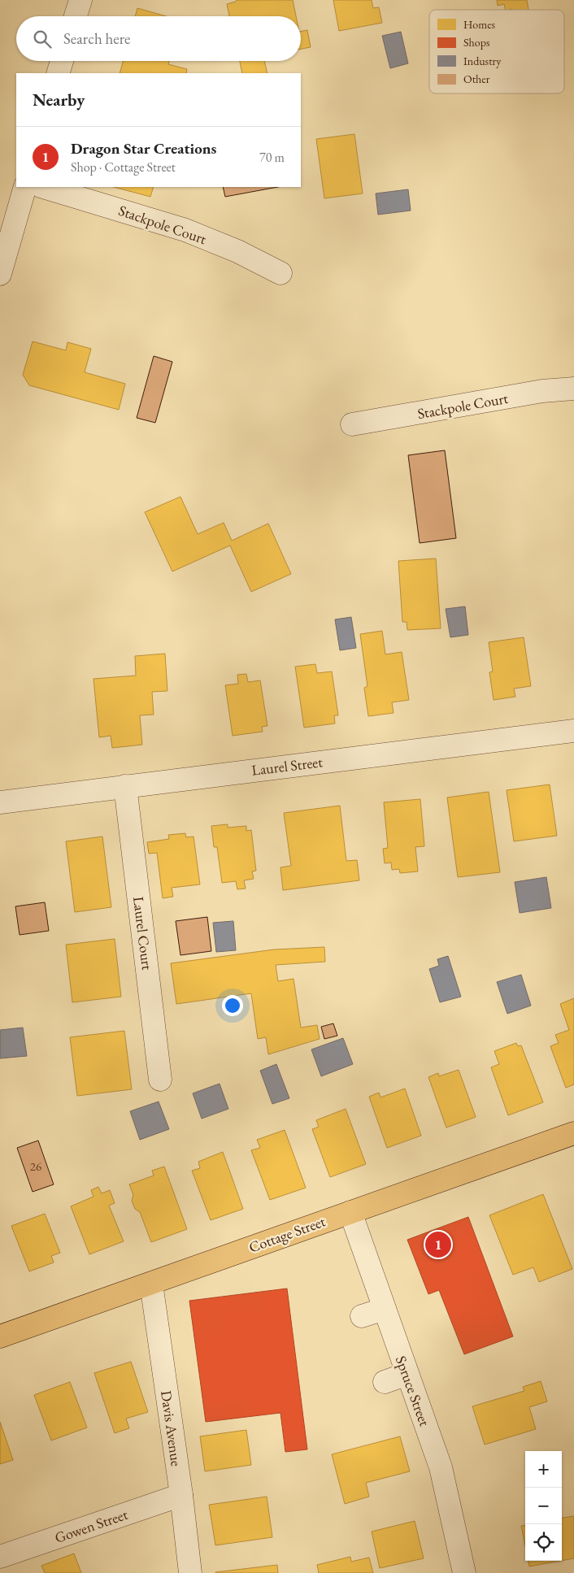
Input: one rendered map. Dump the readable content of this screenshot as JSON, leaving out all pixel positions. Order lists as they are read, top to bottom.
{
  "streets": {
    "highway": ["Cottage Street"],
    "street": [
      "Stackpole Court",
      "Laurel Street",
      "Laurel Court",
      "Spruce Street",
      "Davis Avenue",
      "Gowen Street"
    ]
  },
  "crossings": [
    ["Laurel Street", "Laurel Court"],
    ["Cottage Street", "Spruce Street"],
    ["Cottage Street", "Davis Avenue"],
    ["Davis Avenue", "Gowen Street"]
  ],
  "house_numbers": ["26"],
  "legend": [
    "Homes",
    "Shops",
    "Industry",
    "Other"
  ],
  "page": {
    "search": "Search here",
    "heading": "Nearby",
    "list": [
      {
        "mark": "1",
        "name": "Dragon Star Creations",
        "note": "Shop · Cottage Street",
        "value": "70 m"
      }
    ],
    "pins": "1",
    "map_buttons": ["+", "−"]
  }
}
